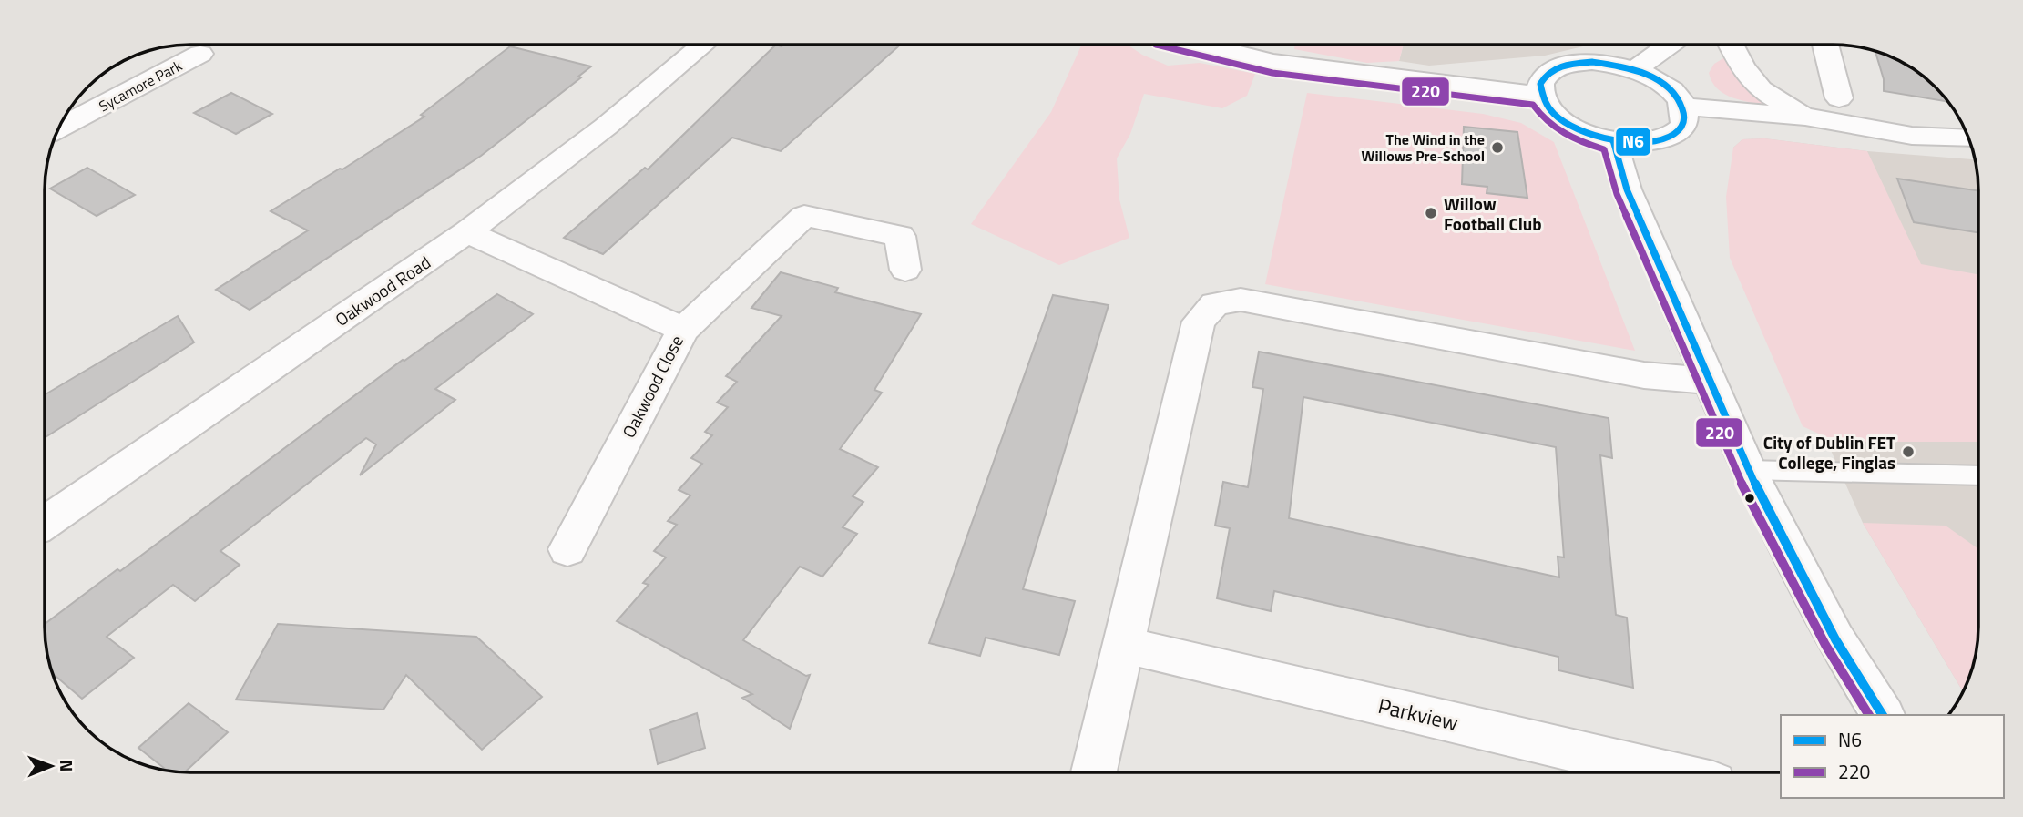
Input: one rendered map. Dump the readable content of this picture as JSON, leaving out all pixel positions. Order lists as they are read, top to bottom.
{
  "streets": {
    "street": [
      "Sycamore Park",
      "Oakwood Road",
      "Oakwood Close",
      "Parkview"
    ]
  },
  "crossings": [
    ["Oakwood Road", "Oakwood Close"]
  ],
  "places": ["The Wind in the Willows Pre-School", "Willow Football Club", "City of Dublin FET College, Finglas"],
  "lines": ["transit line 220", "transit line N6"],
  "legend": ["N6", "220"],
  "north": "right"
}
